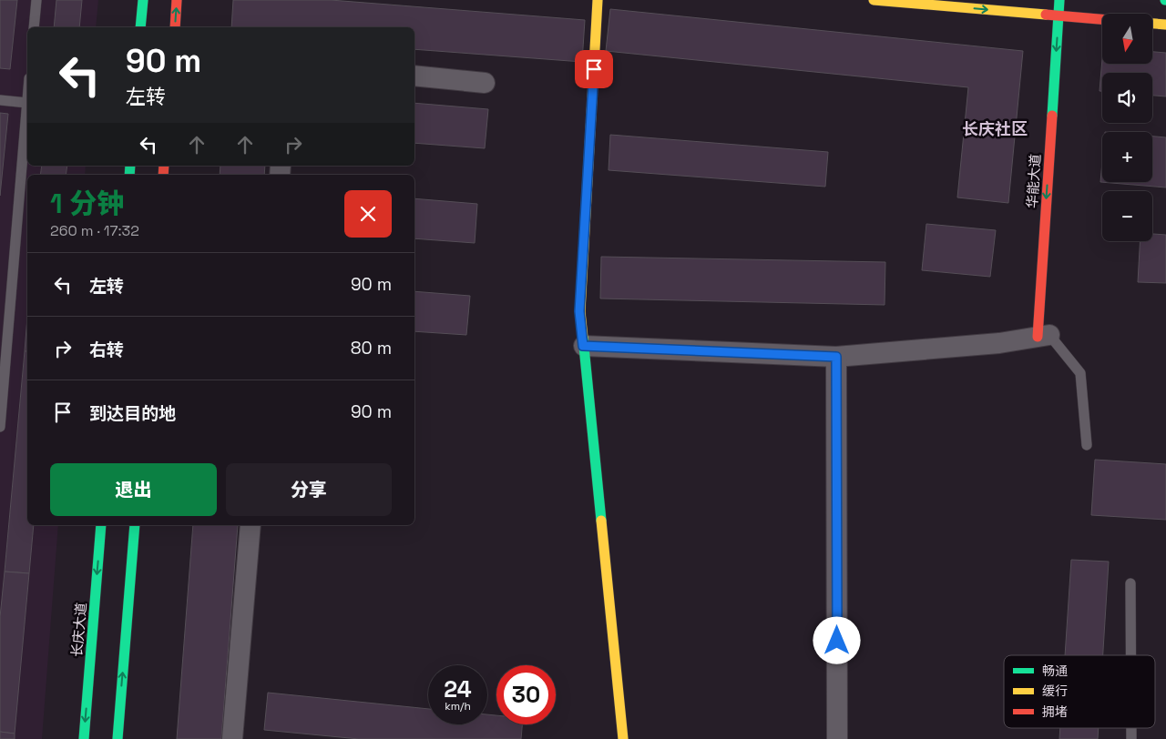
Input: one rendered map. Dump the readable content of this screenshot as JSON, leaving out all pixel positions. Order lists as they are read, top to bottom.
{
  "streets": {
    "street": ["华能大道", "长庆大道"]
  },
  "one_way": ["华能大道"],
  "districts": ["长庆社区"],
  "legend": ["畅通", "缓行", "拥堵"],
  "north": "bottom",
  "page": {
    "map_buttons": ["+", "−"],
    "turn": ["90 m", "左转"],
    "heading": ["1 分钟", "260 m · 17:32"],
    "list": [
      {
        "name": "左转",
        "value": "90 m"
      },
      {
        "name": "右转",
        "value": "80 m"
      },
      {
        "name": "到达目的地",
        "value": "90 m"
      }
    ],
    "buttons": ["退出", "分享"],
    "speed": "24 km/h",
    "limit": "30"
  }
}
